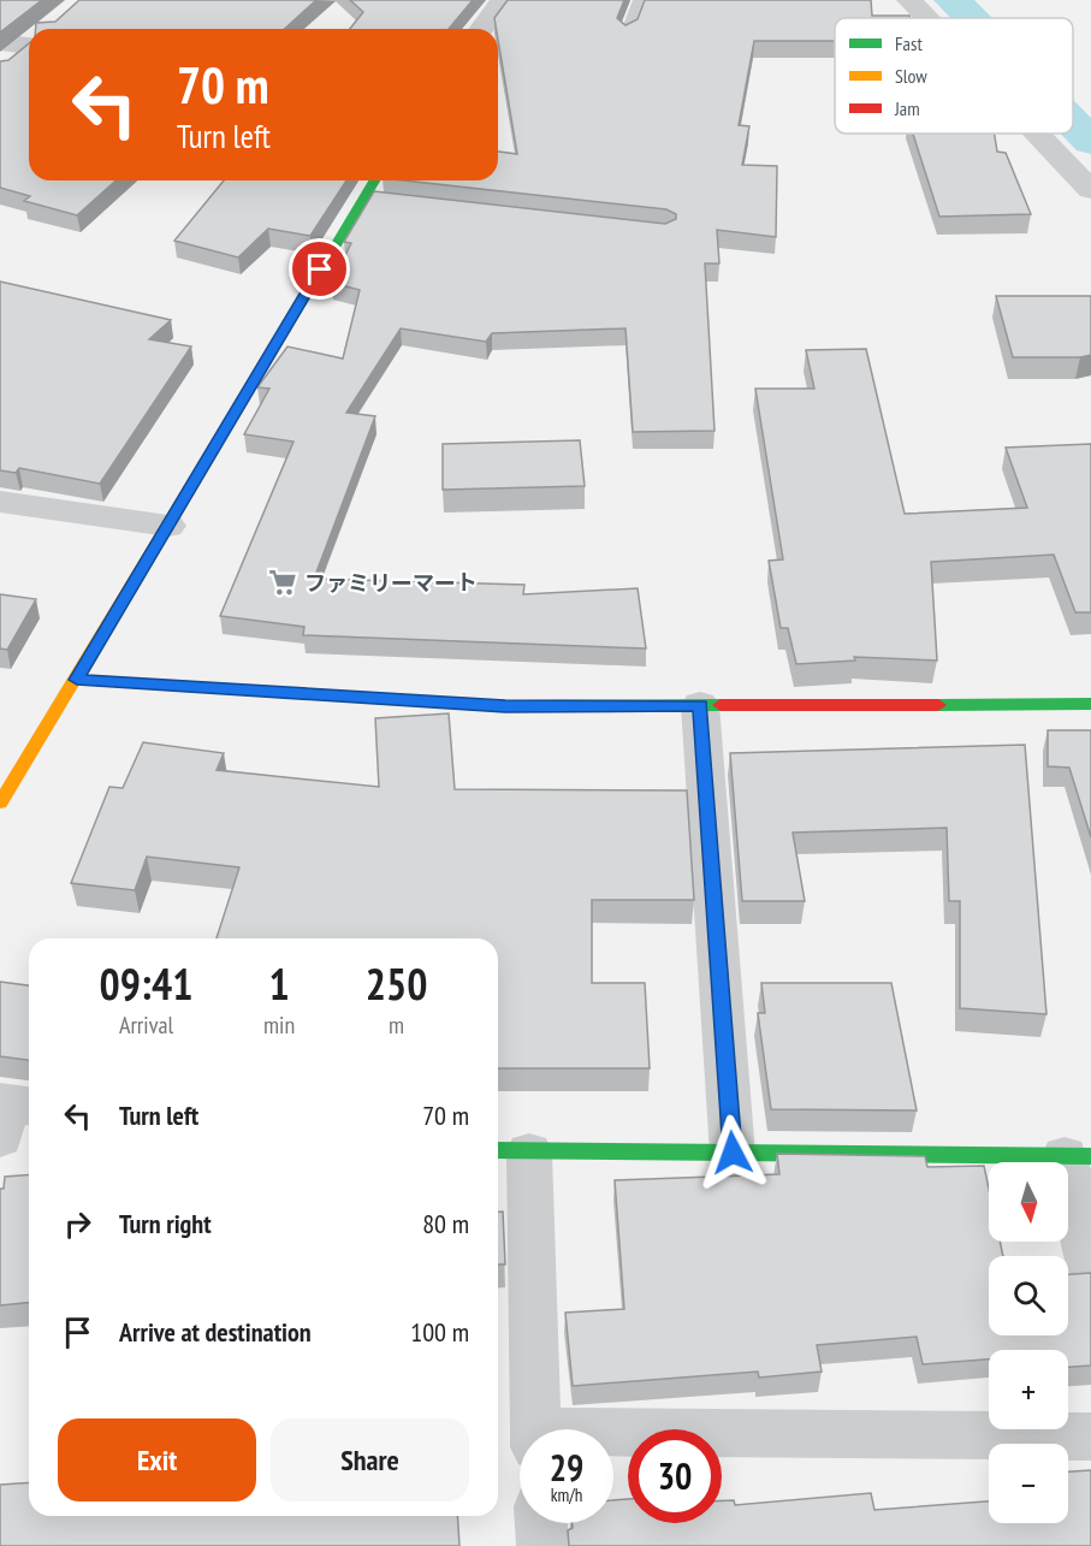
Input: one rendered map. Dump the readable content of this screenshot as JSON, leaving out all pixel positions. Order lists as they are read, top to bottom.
{
  "places": {
    "supermarket": ["ファミリーマート"]
  },
  "legend": ["Fast", "Slow", "Jam"],
  "north": "bottom",
  "page": {
    "turn": ["70 m", "Turn left"],
    "eta": [
      "09:41",
      "Arrival",
      "1",
      "min",
      "250",
      "m"
    ],
    "list": [
      {
        "name": "Turn left",
        "value": "70 m"
      },
      {
        "name": "Turn right",
        "value": "80 m"
      },
      {
        "name": "Arrive at destination",
        "value": "100 m"
      }
    ],
    "map_buttons": ["+", "−"],
    "buttons": ["Exit", "Share"],
    "speed": "29 km/h",
    "limit": "30"
  }
}
